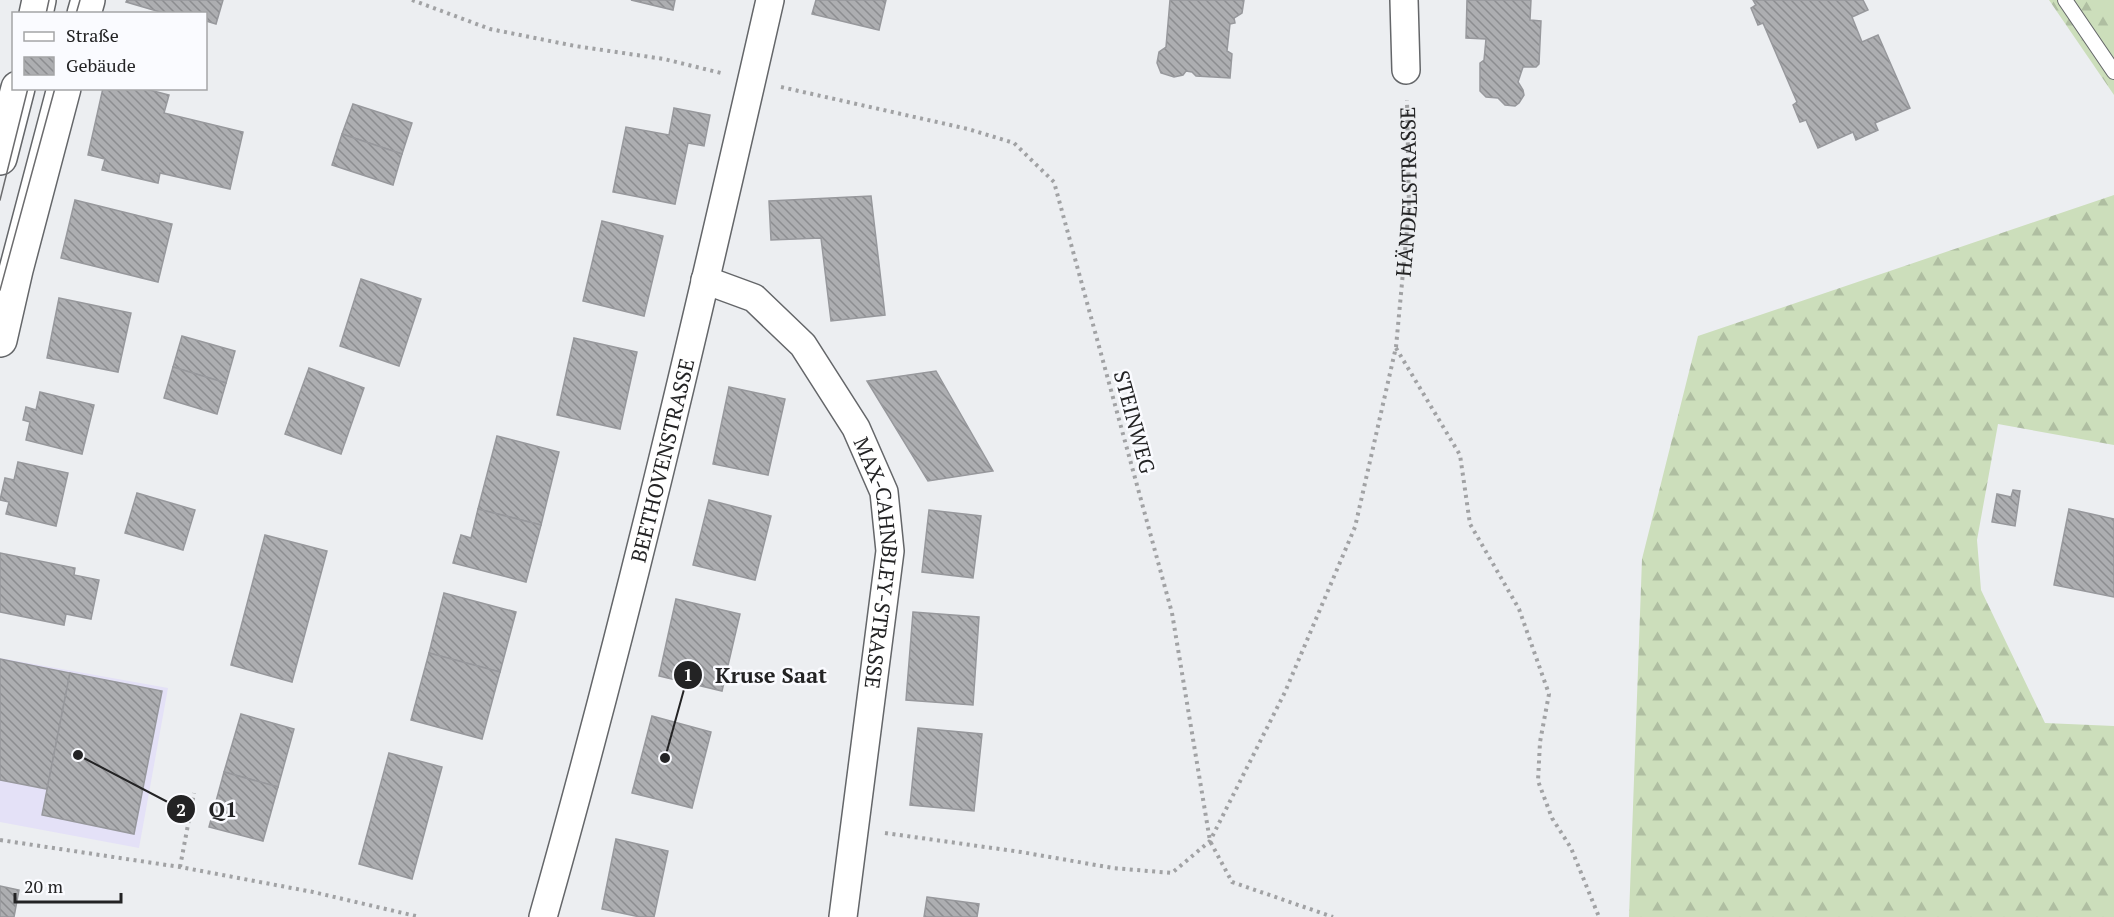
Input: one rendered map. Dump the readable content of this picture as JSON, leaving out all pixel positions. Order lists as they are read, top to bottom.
{
  "streets": {
    "street": ["BEETHOVENSTRASSE", "MAX-CAHNBLEY-STRASSE"],
    "path": ["HÄNDELSTRASSE", "STEINWEG"]
  },
  "crossings": [
    ["HÄNDELSTRASSE", "STEINWEG"],
    ["STEINWEG", "BEETHOVENSTRASSE"],
    ["BEETHOVENSTRASSE", "MAX-CAHNBLEY-STRASSE"]
  ],
  "places": ["Q1", "Kruse Saat"],
  "legend": ["Straße", "Gebäude"],
  "scale_bar": "20 m"
}
